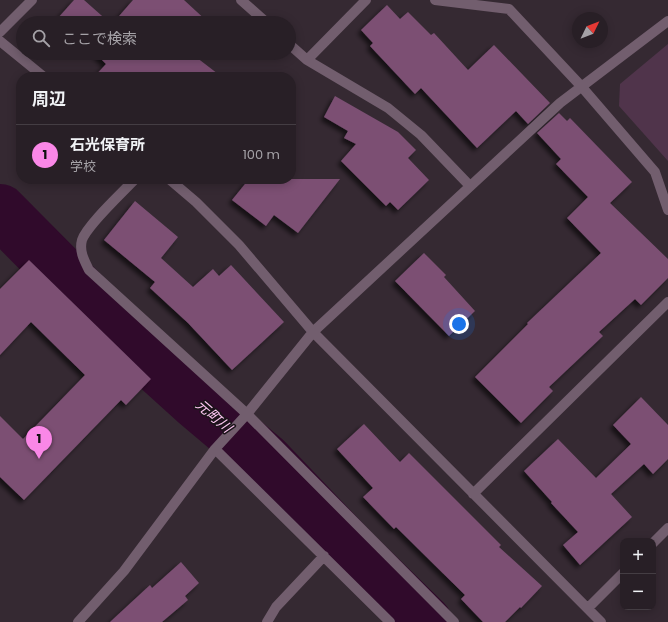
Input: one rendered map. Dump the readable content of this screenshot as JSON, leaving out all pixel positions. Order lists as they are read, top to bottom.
{
  "water": ["元町川"],
  "north": "top right",
  "page": {
    "search": "ここで検索",
    "heading": "周辺",
    "list": [
      {
        "mark": "1",
        "name": "石光保育所",
        "note": "学校",
        "value": "100 m"
      }
    ],
    "pins": "1",
    "map_buttons": ["+", "−"]
  }
}
